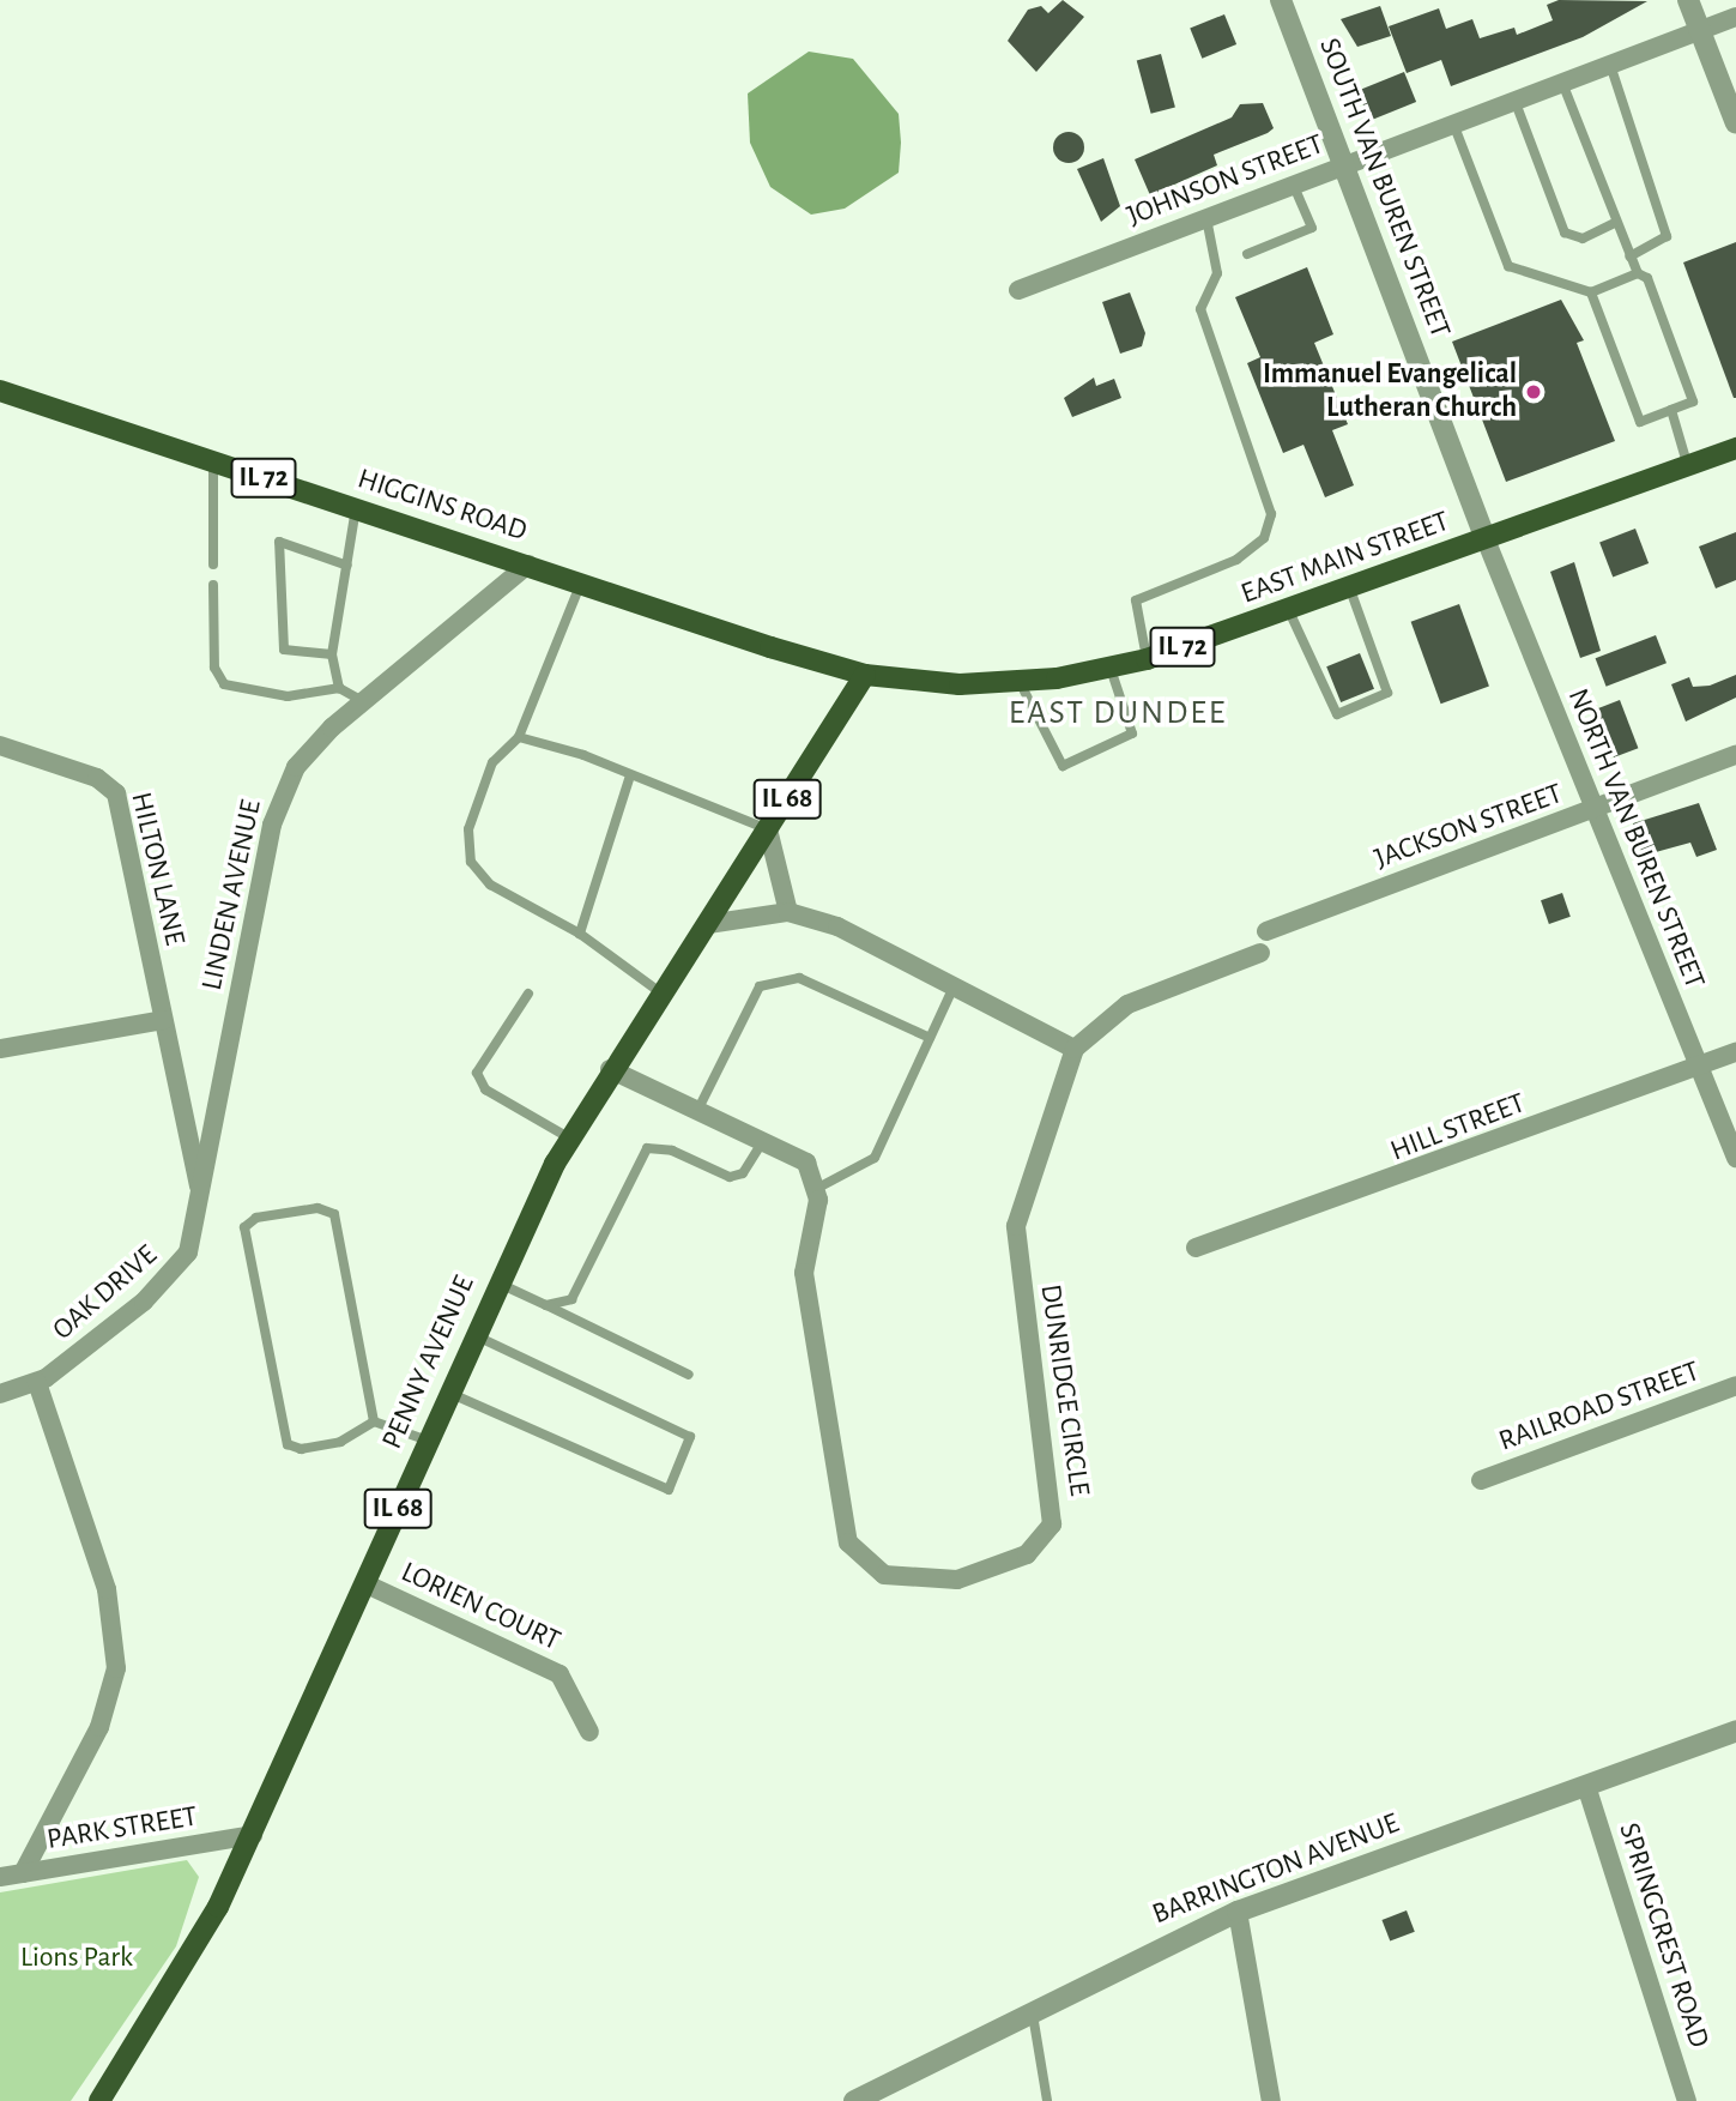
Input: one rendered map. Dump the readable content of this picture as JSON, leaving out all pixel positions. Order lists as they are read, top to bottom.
{
  "streets": {
    "main road": [
      "IL 72",
      "HIGGINS ROAD",
      "EAST MAIN STREET",
      "IL 68",
      "PENNY AVENUE"
    ],
    "street": [
      "JOHNSON STREET",
      "SOUTH VAN BUREN STREET",
      "JACKSON STREET",
      "NORTH VAN BUREN STREET",
      "HILTON LANE",
      "LINDEN AVENUE",
      "HILL STREET",
      "OAK DRIVE",
      "DUNRIDGE CIRCLE",
      "RAILROAD STREET",
      "LORIEN COURT",
      "PARK STREET",
      "BARRINGTON AVENUE",
      "SPRINGCREST ROAD"
    ]
  },
  "crossings": [
    ["JOHNSON STREET", "SOUTH VAN BUREN STREET"],
    ["SOUTH VAN BUREN STREET", "EAST MAIN STREET"],
    ["SOUTH VAN BUREN STREET", "NORTH VAN BUREN STREET"],
    ["HIGGINS ROAD", "EAST MAIN STREET"],
    ["HIGGINS ROAD", "LINDEN AVENUE"],
    ["HIGGINS ROAD", "PENNY AVENUE"],
    ["EAST MAIN STREET", "NORTH VAN BUREN STREET"],
    ["EAST MAIN STREET", "PENNY AVENUE"],
    ["JACKSON STREET", "NORTH VAN BUREN STREET"],
    ["NORTH VAN BUREN STREET", "HILL STREET"],
    ["HILTON LANE", "LINDEN AVENUE"],
    ["HILTON LANE", "OAK DRIVE"],
    ["LINDEN AVENUE", "OAK DRIVE"],
    ["PENNY AVENUE", "LORIEN COURT"],
    ["PENNY AVENUE", "PARK STREET"],
    ["BARRINGTON AVENUE", "SPRINGCREST ROAD"]
  ],
  "districts": ["EAST DUNDEE"],
  "parks": ["Lions Park"],
  "places": ["Immanuel Evangelical Lutheran Church"]
}
